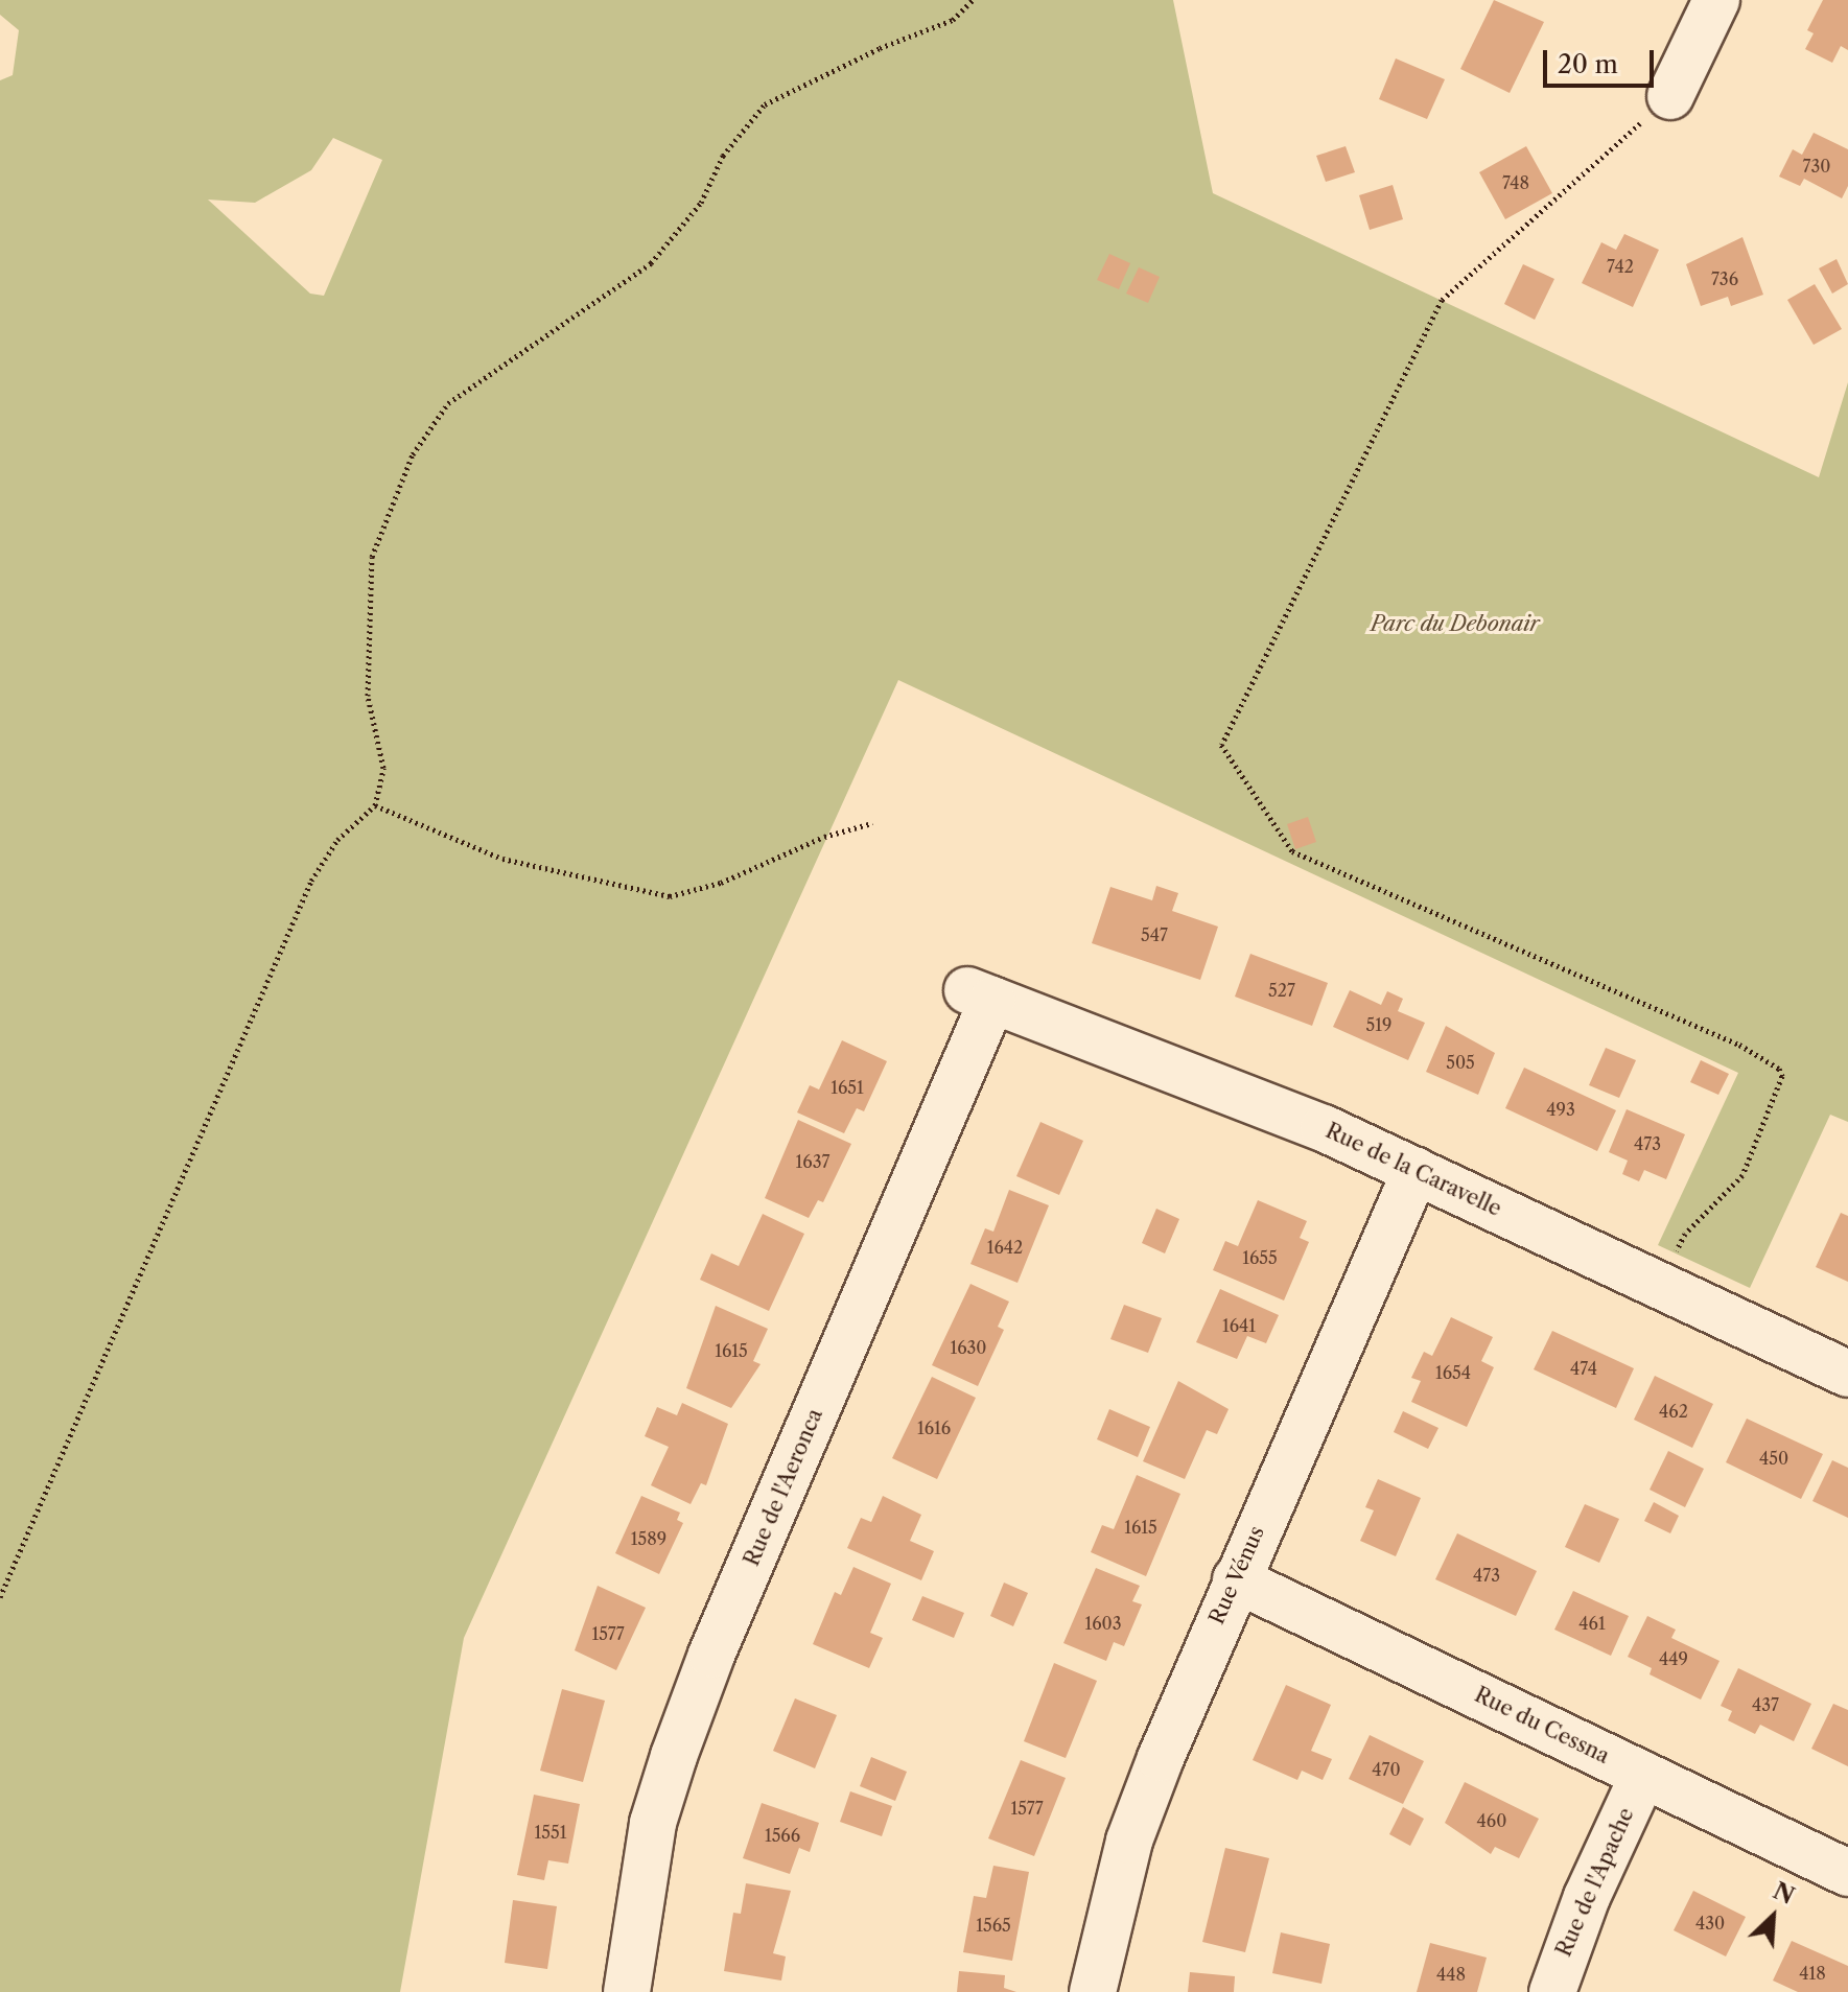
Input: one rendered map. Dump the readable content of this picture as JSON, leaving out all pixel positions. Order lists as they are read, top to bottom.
{
  "streets": {
    "street": [
      "Rue de la Caravelle",
      "Rue de l'Aeronca",
      "Rue Vénus",
      "Rue du Cessna",
      "Rue de l'Apache"
    ]
  },
  "crossings": [
    ["Rue de la Caravelle", "Rue de l'Aeronca"],
    ["Rue de la Caravelle", "Rue Vénus"],
    ["Rue Vénus", "Rue du Cessna"],
    ["Rue du Cessna", "Rue de l'Apache"]
  ],
  "parks": ["Parc du Debonair"],
  "house_numbers": [
    "730",
    "748",
    "742",
    "736",
    "547",
    "527",
    "519",
    "505",
    "1651",
    "493",
    "473",
    "1637",
    "1642",
    "1655",
    "1641",
    "1630",
    "1615",
    "474",
    "1654",
    "462",
    "1616",
    "450",
    "1615",
    "1589",
    "473",
    "1603",
    "461",
    "1577",
    "449",
    "437",
    "470",
    "1577",
    "460",
    "1551",
    "1566",
    "430",
    "1565",
    "418",
    "448"
  ],
  "scale_bar": "20 m",
  "north": "top right"
}
